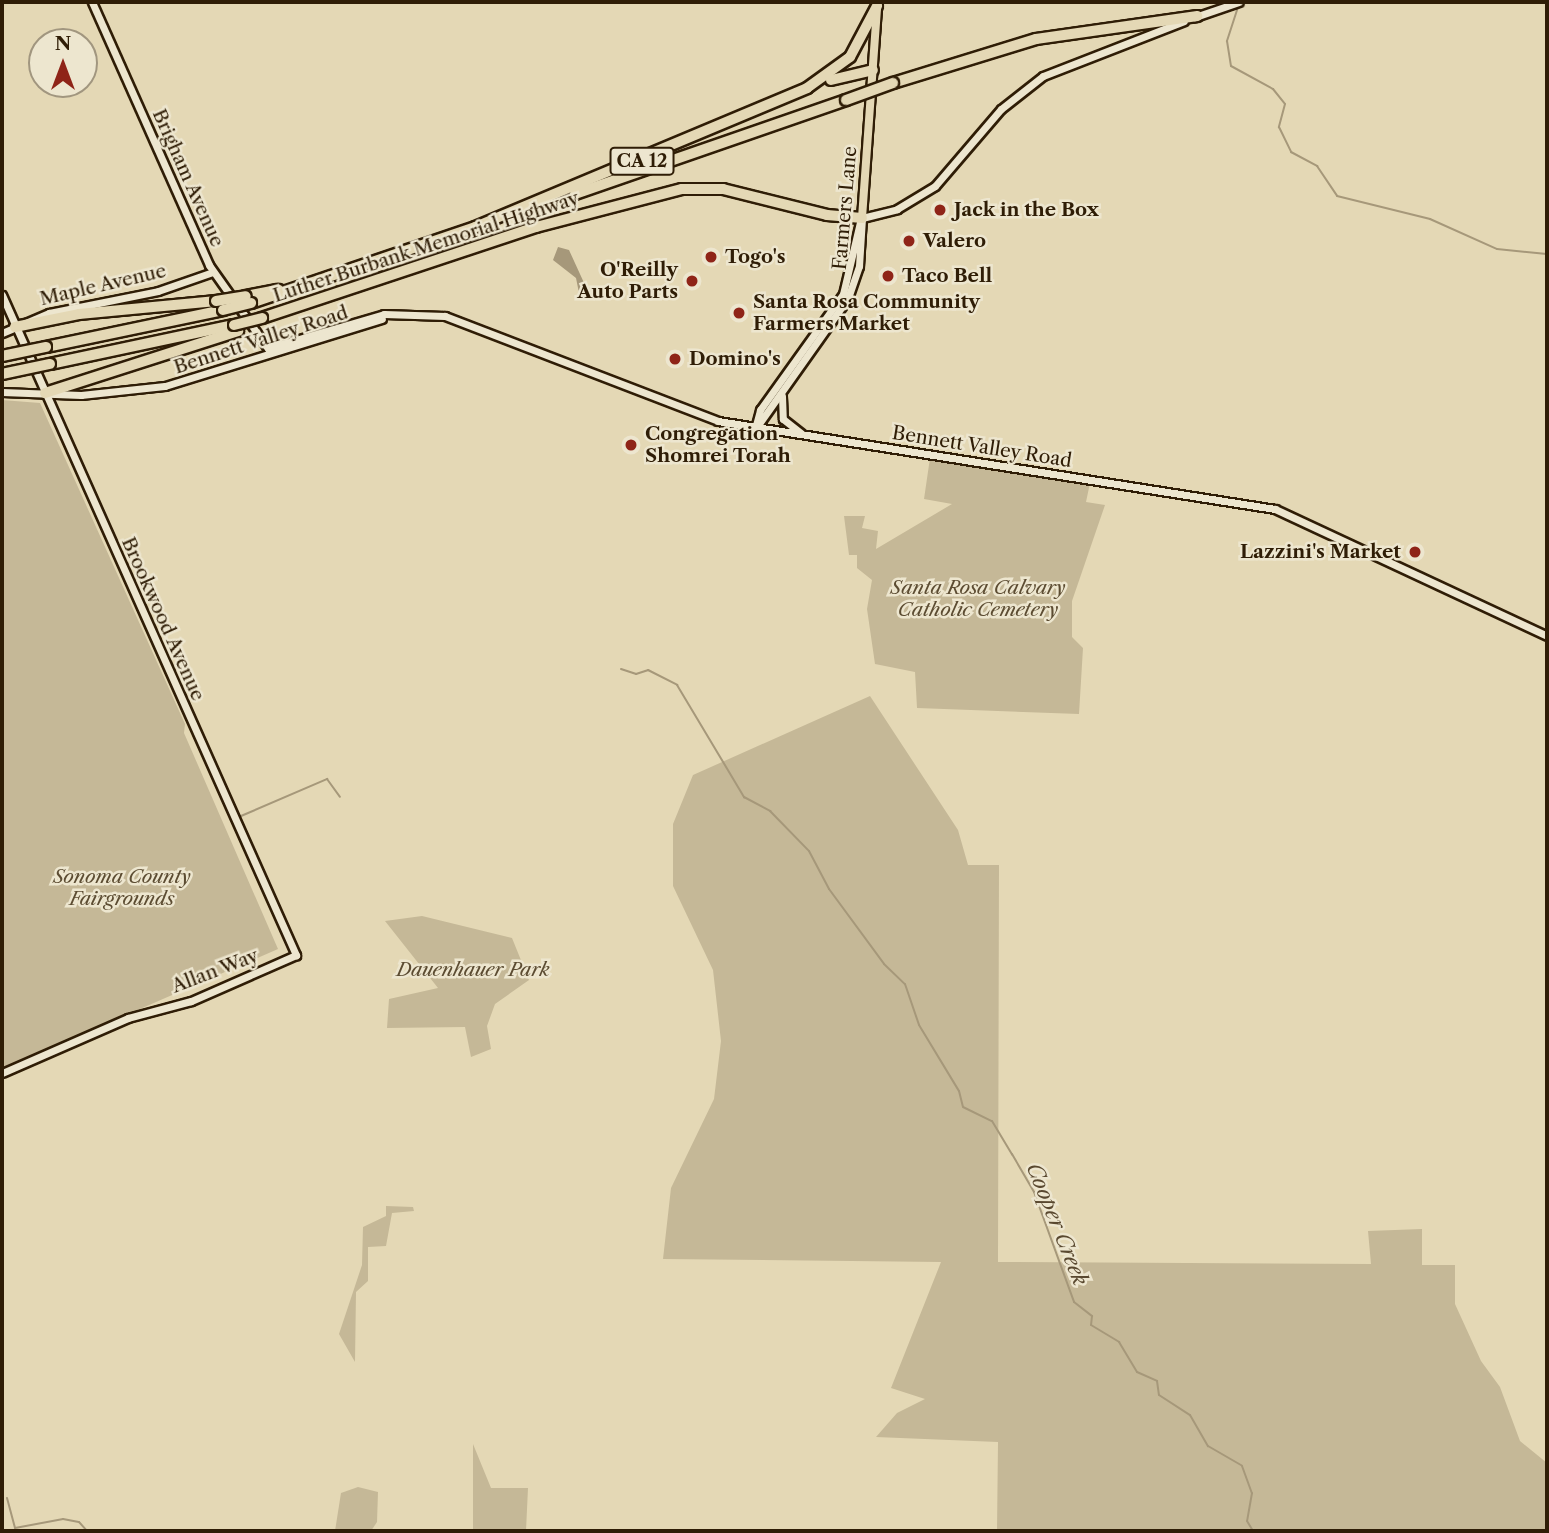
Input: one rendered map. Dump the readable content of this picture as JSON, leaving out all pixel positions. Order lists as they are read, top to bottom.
{
  "streets": {
    "highway": ["CA 12", "Luther Burbank Memorial Highway"],
    "main road": ["Farmers Lane"],
    "street": [
      "Brigham Avenue",
      "Maple Avenue",
      "Bennett Valley Road",
      "Brookwood Avenue",
      "Allan Way"
    ]
  },
  "crossings": [
    ["CA 12", "Farmers Lane"],
    ["CA 12", "Luther Burbank Memorial Highway"],
    ["Brigham Avenue", "Maple Avenue"],
    ["Brigham Avenue", "Bennett Valley Road"],
    ["Farmers Lane", "Luther Burbank Memorial Highway"],
    ["Farmers Lane", "Bennett Valley Road"],
    ["Maple Avenue", "Brookwood Avenue"],
    ["Bennett Valley Road", "Brookwood Avenue"],
    ["Brookwood Avenue", "Allan Way"]
  ],
  "water": ["Cooper Creek"],
  "parks": ["Santa Rosa Calvary Catholic Cemetery", "Sonoma County Fairgrounds", "Dauenhauer Park"],
  "places": [
    "Jack in the Box",
    "Valero",
    "Togo's",
    "Taco Bell",
    "O'Reilly Auto Parts",
    "Santa Rosa Community Farmers Market",
    "Domino's",
    "Congregation Shomrei Torah",
    "Lazzini's Market"
  ],
  "north": "top"
}
